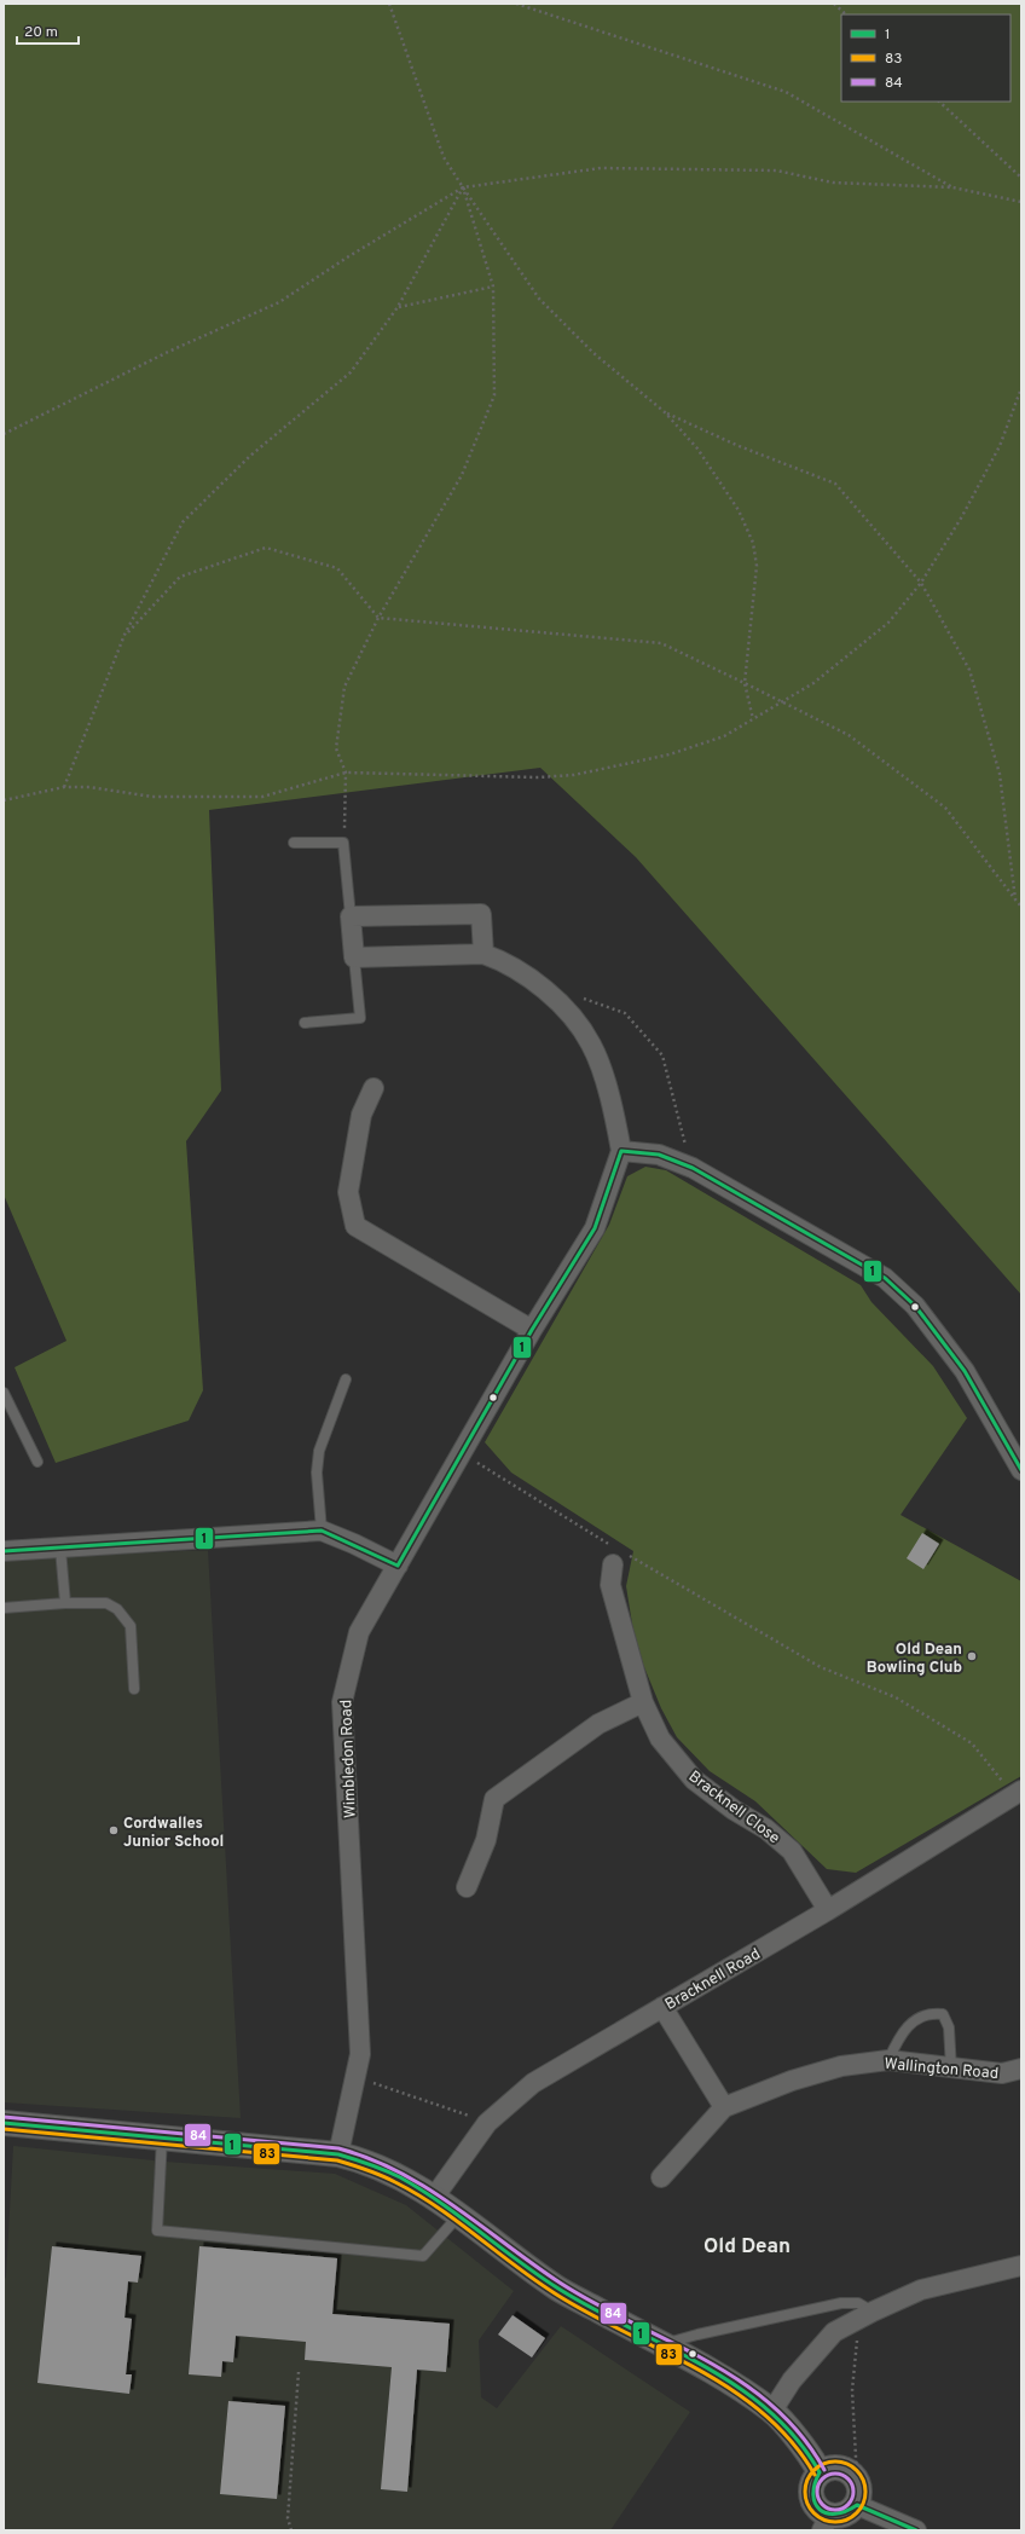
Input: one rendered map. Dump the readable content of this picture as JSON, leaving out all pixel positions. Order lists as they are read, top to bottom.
{
  "streets": {
    "street": [
      "Wimbledon Road",
      "Bracknell Close",
      "Bracknell Road",
      "Wallington Road"
    ]
  },
  "crossings": [
    ["Bracknell Close", "Bracknell Road"]
  ],
  "districts": ["Old Dean"],
  "places": ["Old Dean Bowling Club", "Cordwalles Junior School"],
  "lines": ["transit line 1", "transit line 84", "transit line 83"],
  "legend": ["1", "83", "84"],
  "scale_bar": "20 m"
}
